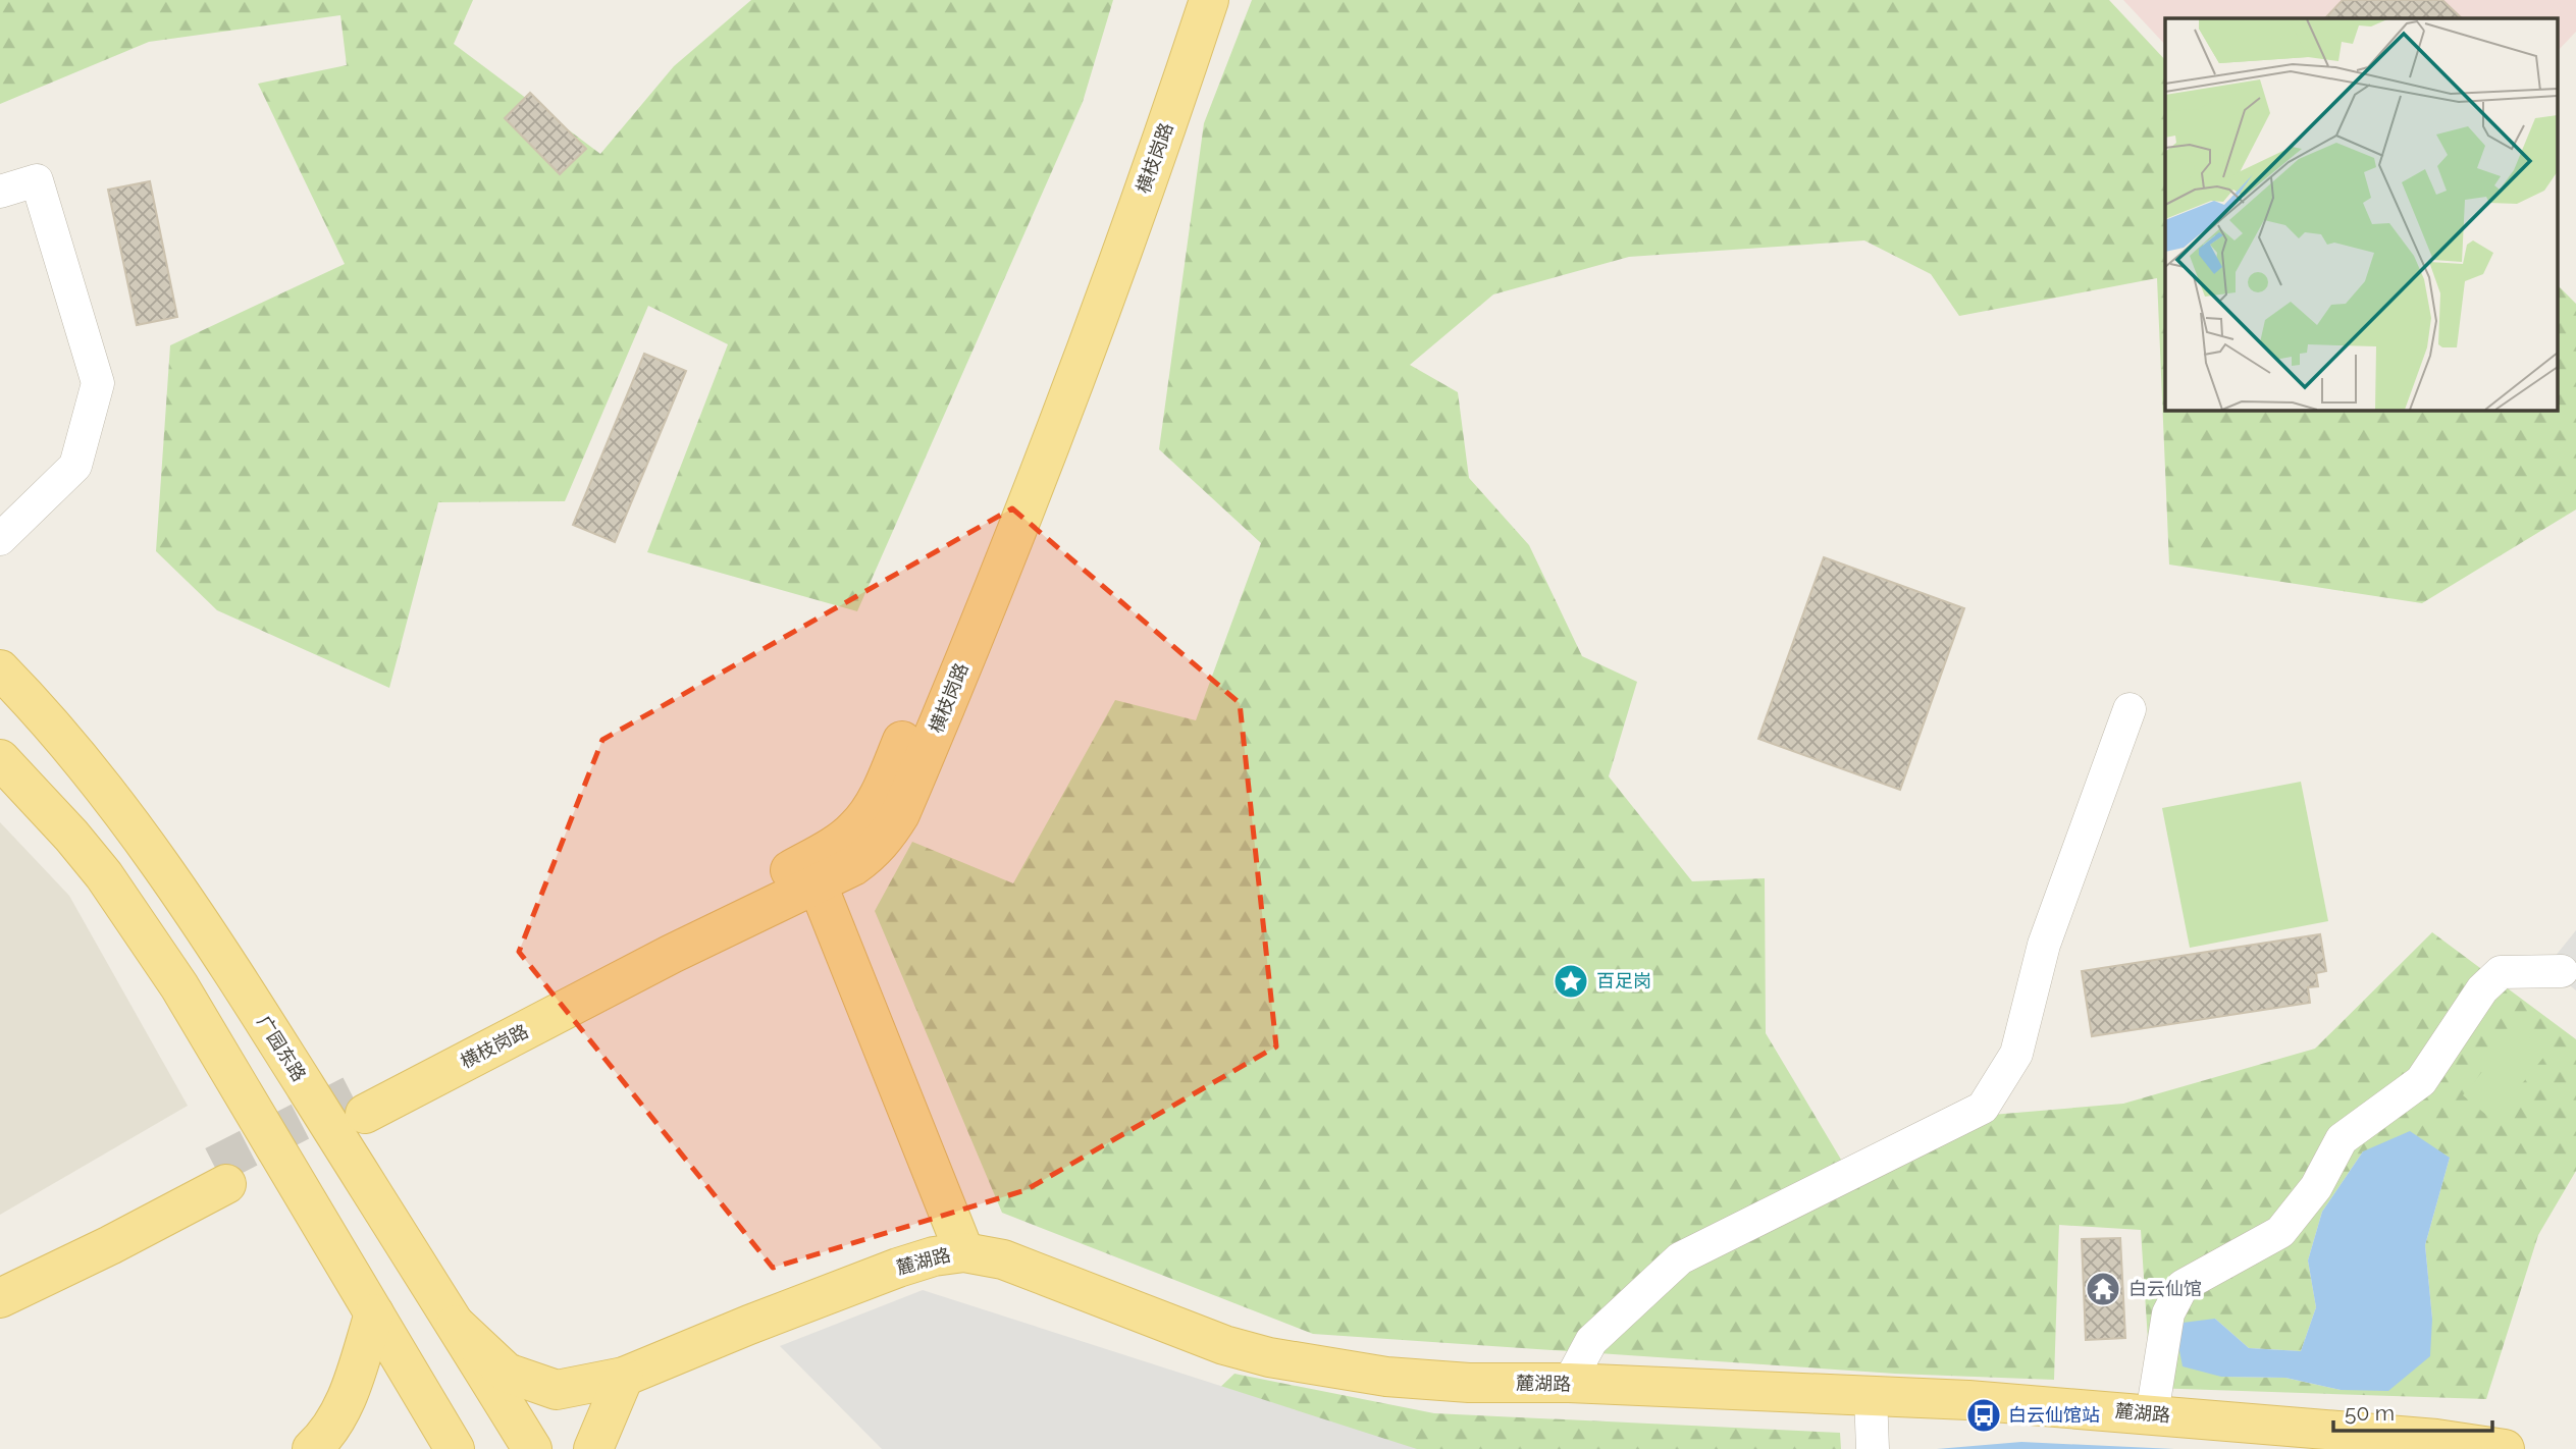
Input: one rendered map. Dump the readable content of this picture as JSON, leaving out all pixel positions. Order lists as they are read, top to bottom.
{
  "streets": {
    "main road": ["横枝岗路", "广园东路", "麓湖路"]
  },
  "crossings": [
    ["广园东路", "麓湖路"]
  ],
  "places": {
    "place": ["百足岗"],
    "temple": ["白云仙馆"],
    "bus stop": ["白云仙馆站"]
  },
  "scale_bar": "50 m"
}
